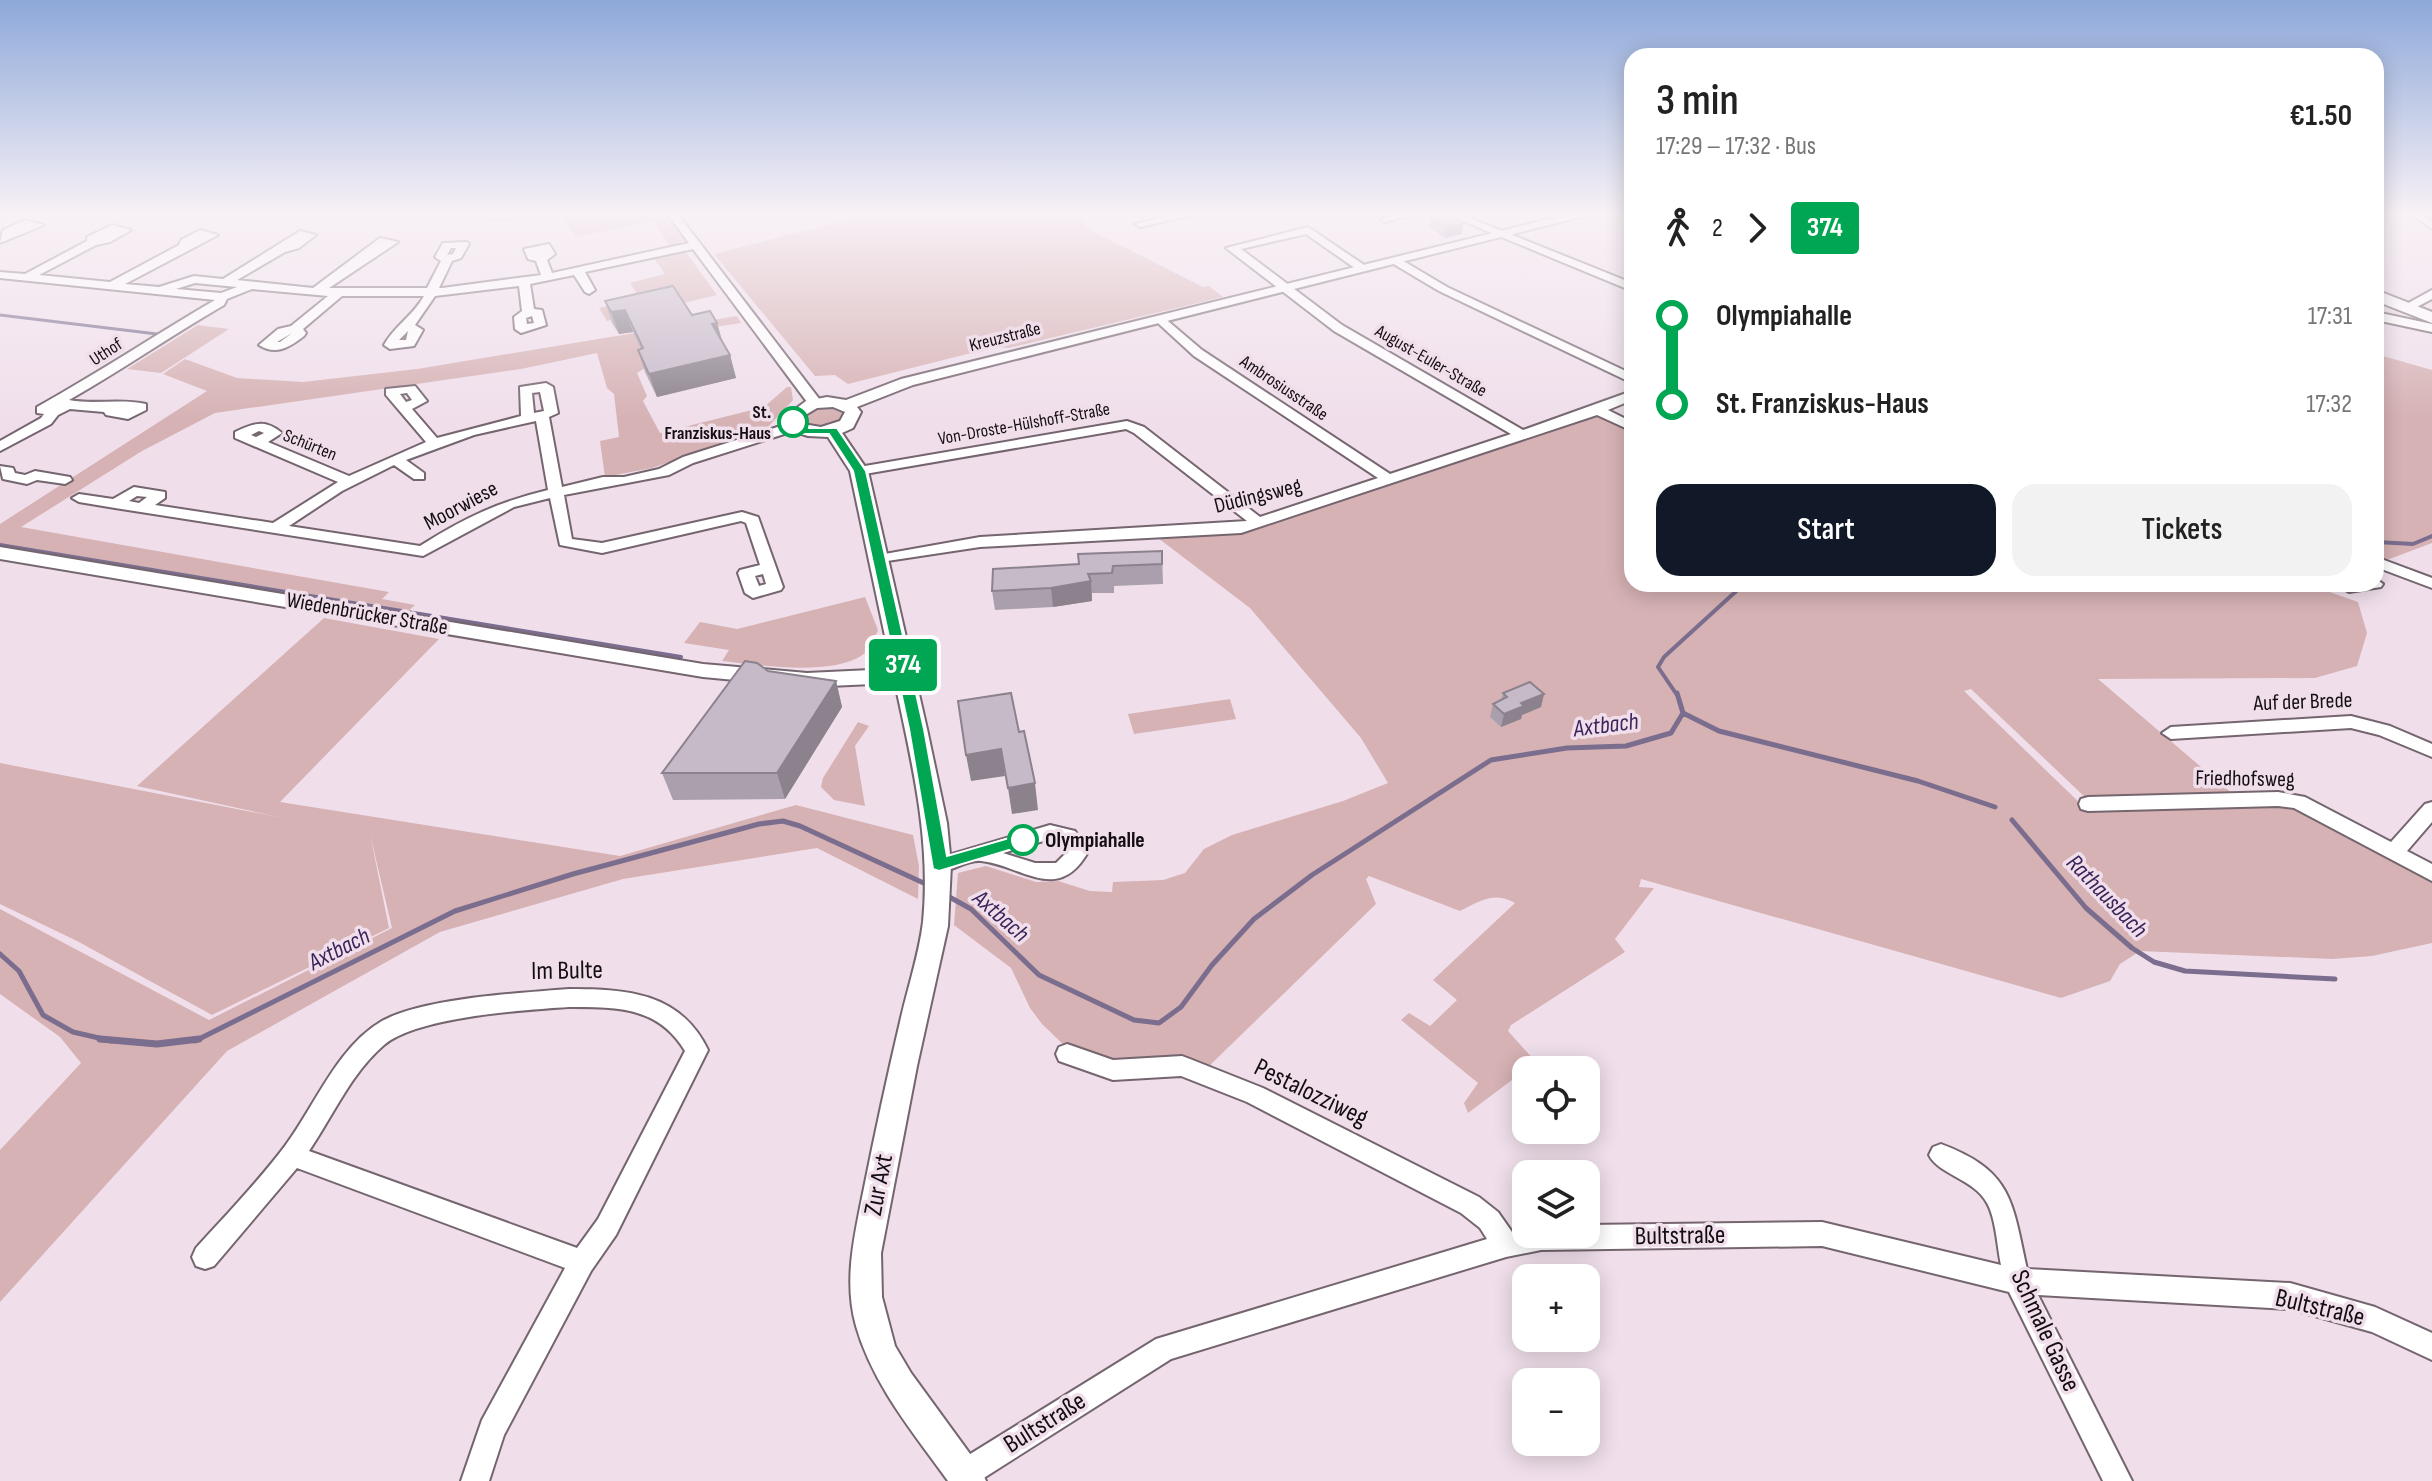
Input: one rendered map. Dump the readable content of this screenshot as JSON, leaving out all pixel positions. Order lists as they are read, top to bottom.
{
  "streets": {
    "street": [
      "Kreuzstraße",
      "Uthof",
      "August-Euler-Straße",
      "Ambrosiusstraße",
      "Von-Droste-Hülshoff-Straße",
      "Schürten",
      "Düdingsweg",
      "Moorwiese",
      "Wiedenbrücker Straße",
      "Auf der Brede",
      "Friedhofsweg",
      "Im Bulte",
      "Pestalozziweg",
      "Zur Axt",
      "Bultstraße",
      "Schmale Gasse"
    ]
  },
  "crossings": [
    ["Kreuzstraße", "August-Euler-Straße"],
    ["Kreuzstraße", "Ambrosiusstraße"],
    ["August-Euler-Straße", "Düdingsweg"],
    ["Ambrosiusstraße", "Düdingsweg"],
    ["Von-Droste-Hülshoff-Straße", "Düdingsweg"],
    ["Von-Droste-Hülshoff-Straße", "Zur Axt"],
    ["Schürten", "Moorwiese"],
    ["Düdingsweg", "Zur Axt"],
    ["Wiedenbrücker Straße", "Zur Axt"],
    ["Pestalozziweg", "Bultstraße"],
    ["Zur Axt", "Bultstraße"],
    ["Bultstraße", "Schmale Gasse"]
  ],
  "water": ["Axtbach", "Rathausbach"],
  "places": ["St. Franziskus-Haus", "Olympiahalle"],
  "lines": ["bus line 374"],
  "page": {
    "on_map": "374",
    "heading": ["3 min", "17:29 – 17:32 · Bus", "€1.50"],
    "legs": ["2", "374"],
    "list": [
      {
        "name": "Olympiahalle",
        "value": "17:31"
      },
      {
        "name": "St. Franziskus-Haus",
        "value": "17:32"
      }
    ],
    "buttons": ["Start", "Tickets"],
    "map_buttons": ["+", "−"]
  }
}
